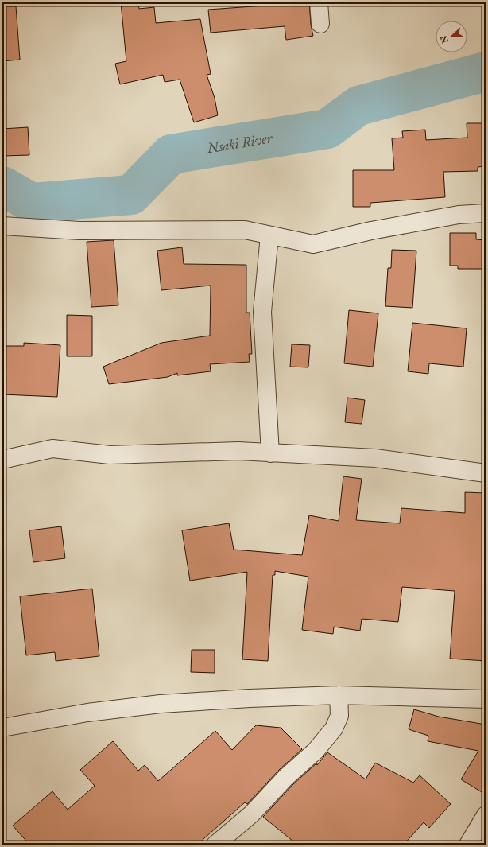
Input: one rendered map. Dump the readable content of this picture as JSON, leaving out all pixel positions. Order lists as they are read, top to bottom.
{
  "water": ["Nsaki River"],
  "north": "left"
}
